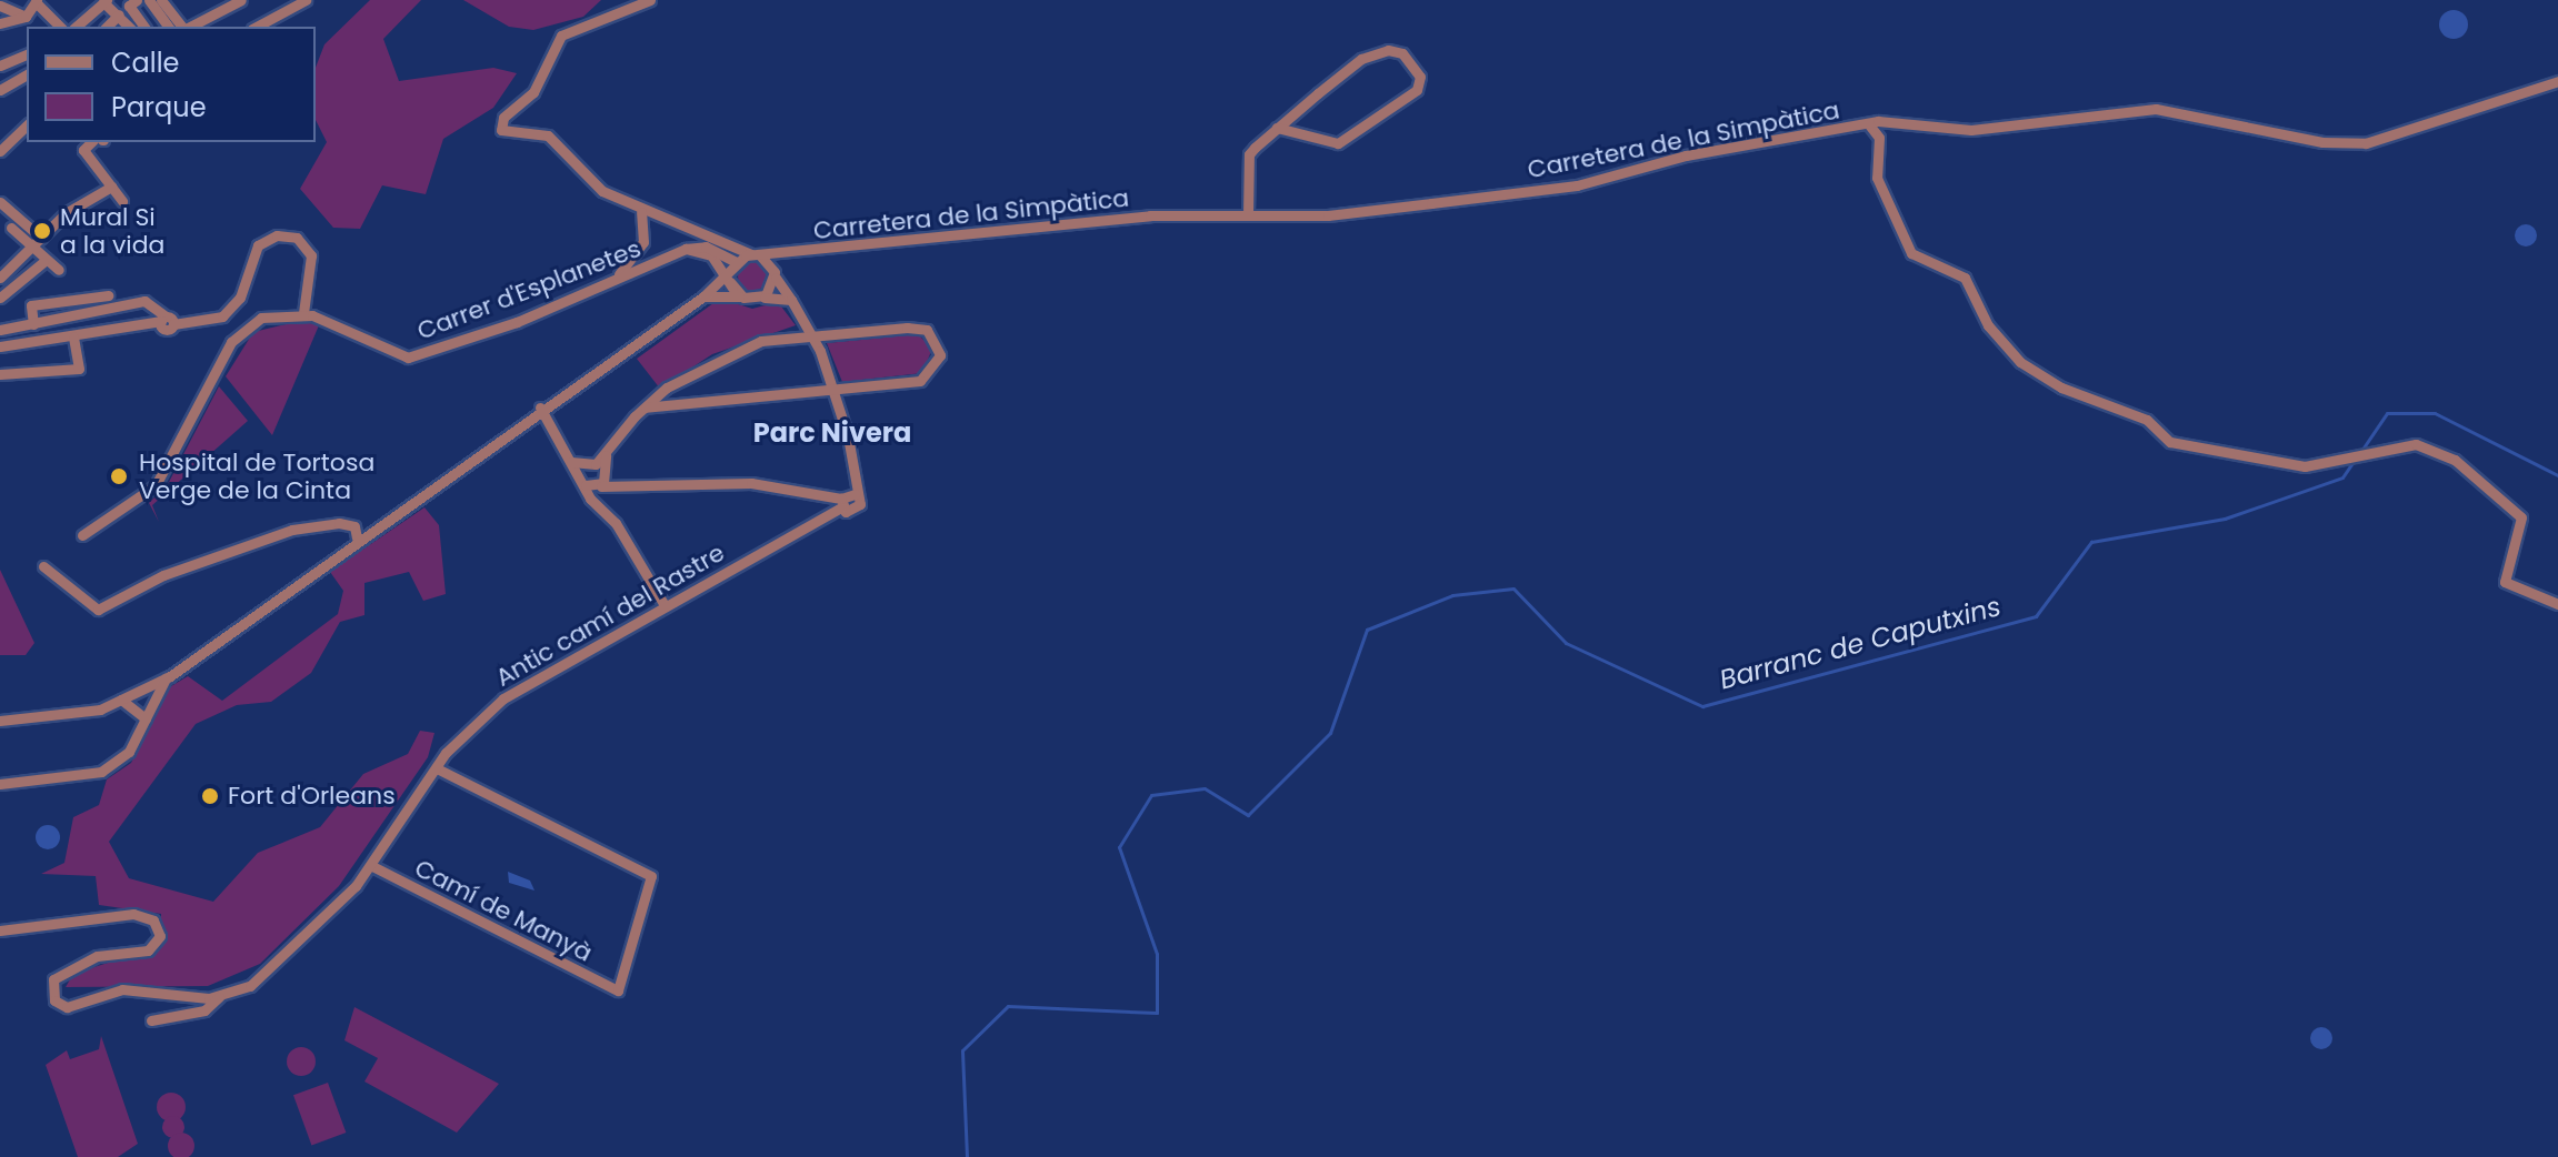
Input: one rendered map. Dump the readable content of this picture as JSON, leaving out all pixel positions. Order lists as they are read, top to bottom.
{
  "streets": {
    "street": [
      "Carretera de la Simpàtica",
      "Carrer d'Esplanetes",
      "Antic camí del Rastre",
      "Camí de Manyà"
    ]
  },
  "crossings": [
    ["Antic camí del Rastre", "Camí de Manyà"]
  ],
  "districts": ["Parc Nivera"],
  "water": ["Barranc de Caputxins"],
  "places": ["Mural Si a la vida", "Hospital de Tortosa Verge de la Cinta", "Fort d'Orleans"],
  "legend": ["Calle", "Parque"]
}
